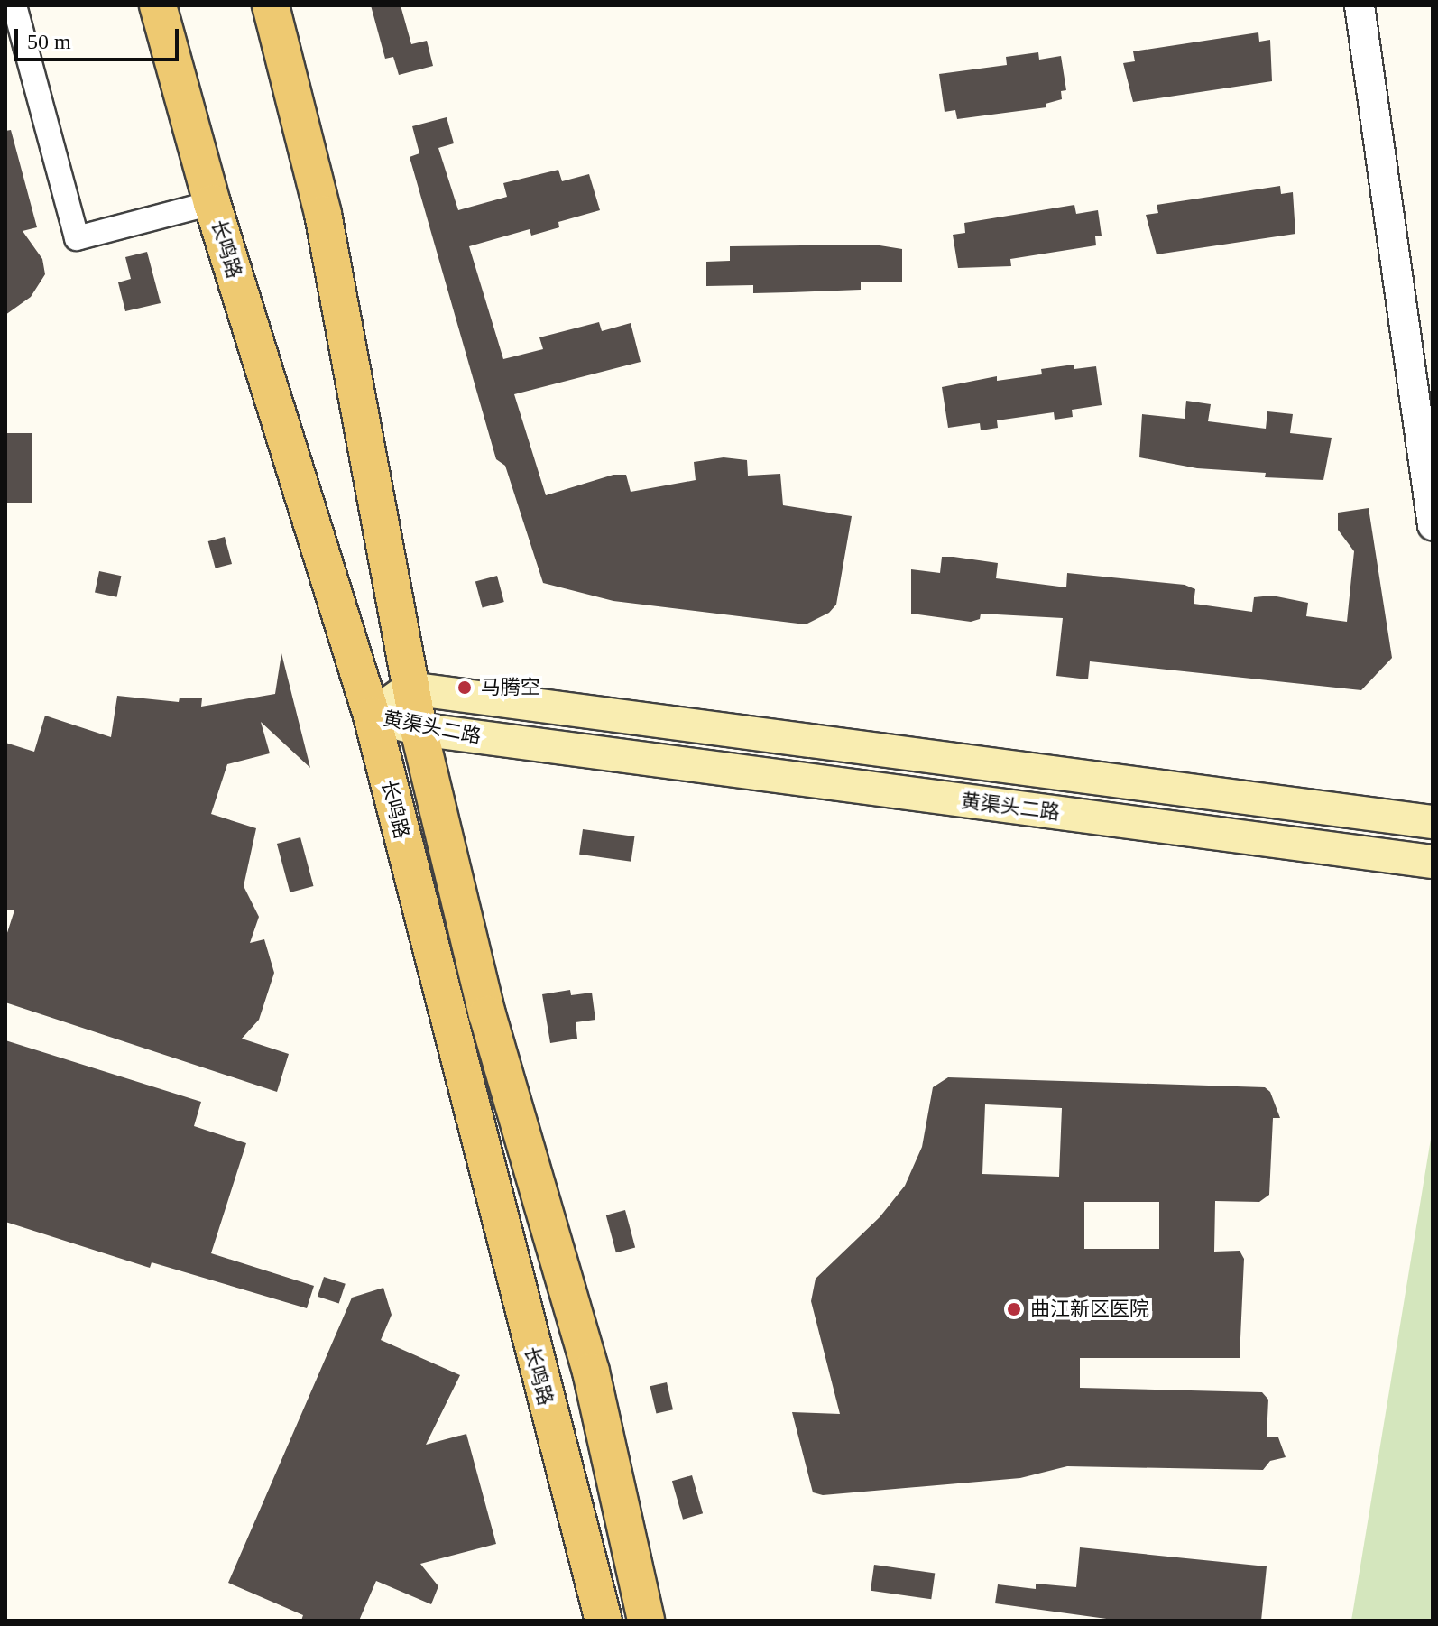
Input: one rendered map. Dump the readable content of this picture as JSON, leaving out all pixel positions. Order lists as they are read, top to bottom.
{
  "streets": {
    "main road": ["长鸣路", "黄渠头二路"]
  },
  "crossings": [
    ["长鸣路", "黄渠头二路"]
  ],
  "places": ["马腾空", "曲江新区医院"],
  "scale_bar": "50 m"
}
